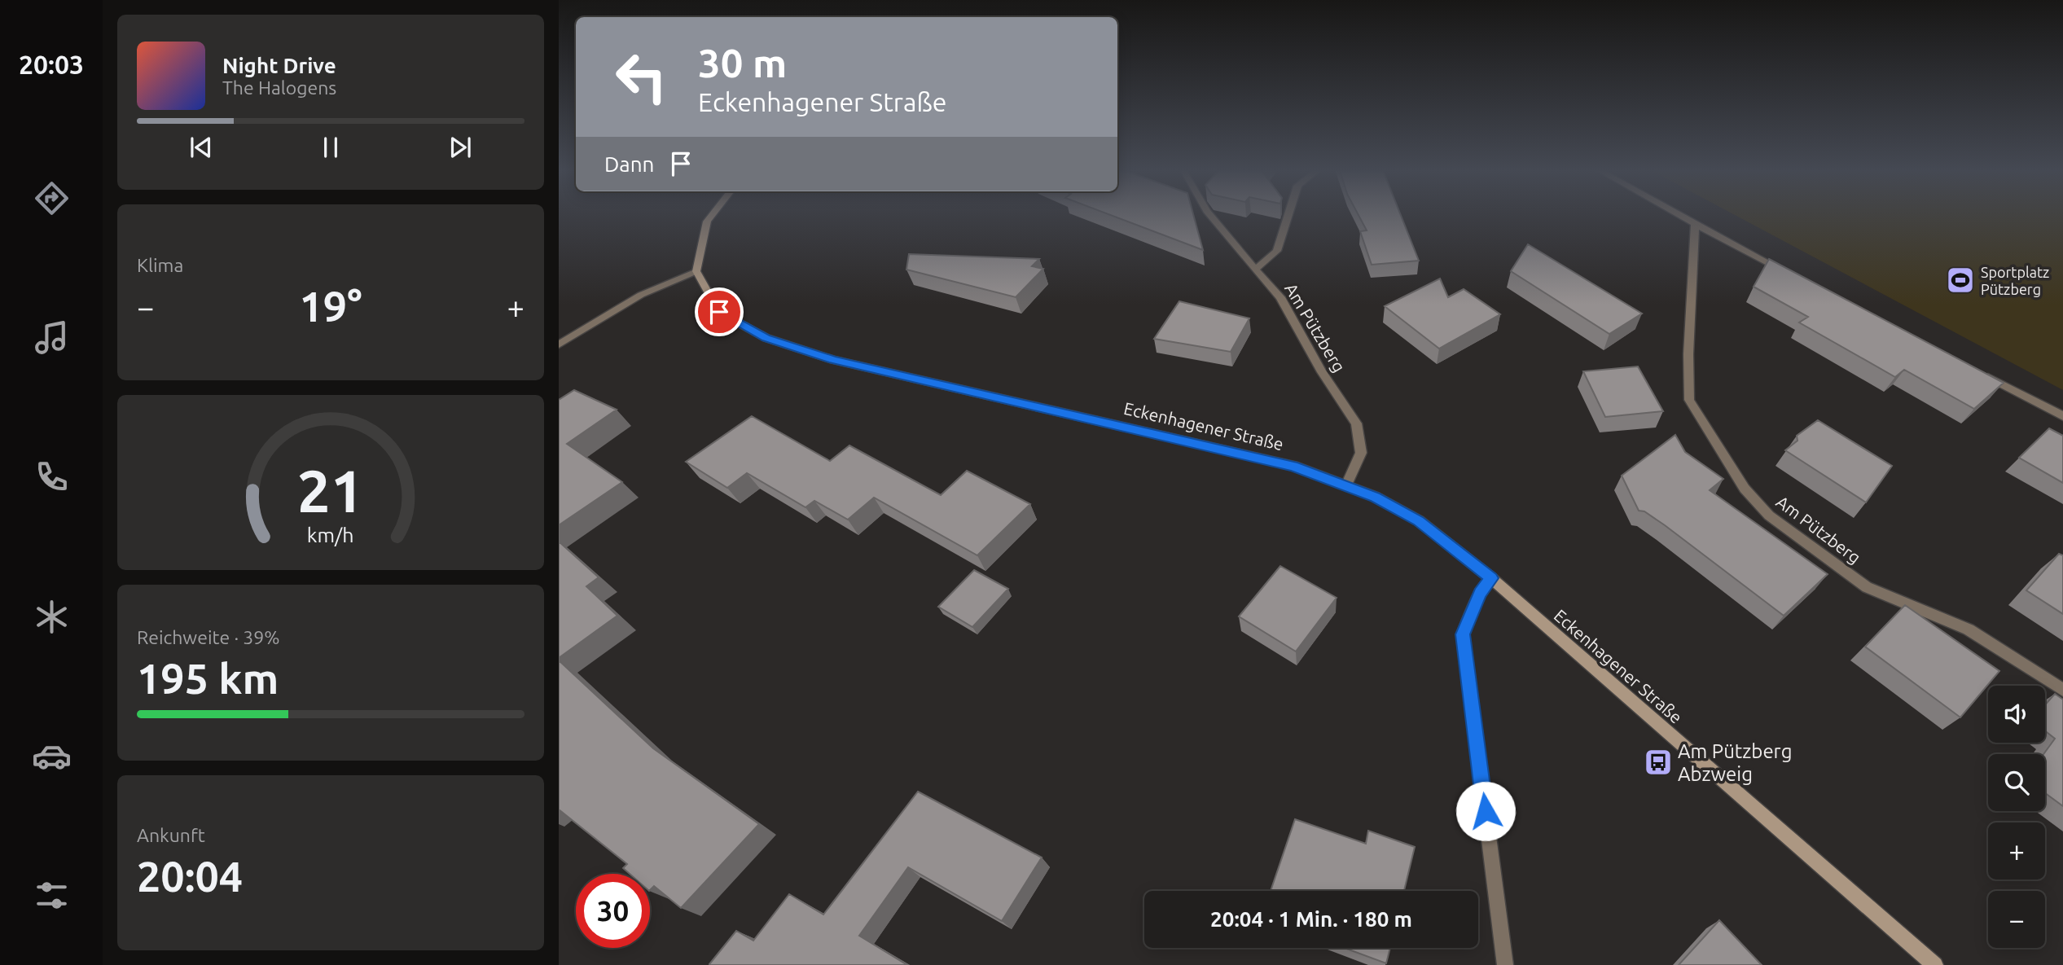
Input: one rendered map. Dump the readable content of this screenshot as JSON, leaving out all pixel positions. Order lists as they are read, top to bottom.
{
  "streets": {
    "main road": ["Eckenhagener Straße"],
    "street": ["Am Pützberg"]
  },
  "crossings": [
    ["Am Pützberg", "Eckenhagener Straße"]
  ],
  "places": {
    "sports": ["Sportplatz Pützberg"],
    "bus stop": ["Am Pützberg Abzweig"]
  },
  "page": {
    "tabs": "20:03",
    "turn": ["30 m", "Eckenhagener Straße"],
    "song": ["Night Drive", "The Halogens"],
    "then": "Dann",
    "tile": [
      "Klima",
      ["Reichweite · 39%", "195 km"],
      ["Ankunft", "20:04"]
    ],
    "heat": ["−", "19°", "+"],
    "map_buttons": ["+", "−"],
    "limit": "30",
    "trip": "20:04 · 1 Min. · 180 m",
    "gauge": ["21", "km/h"]
  }
}
